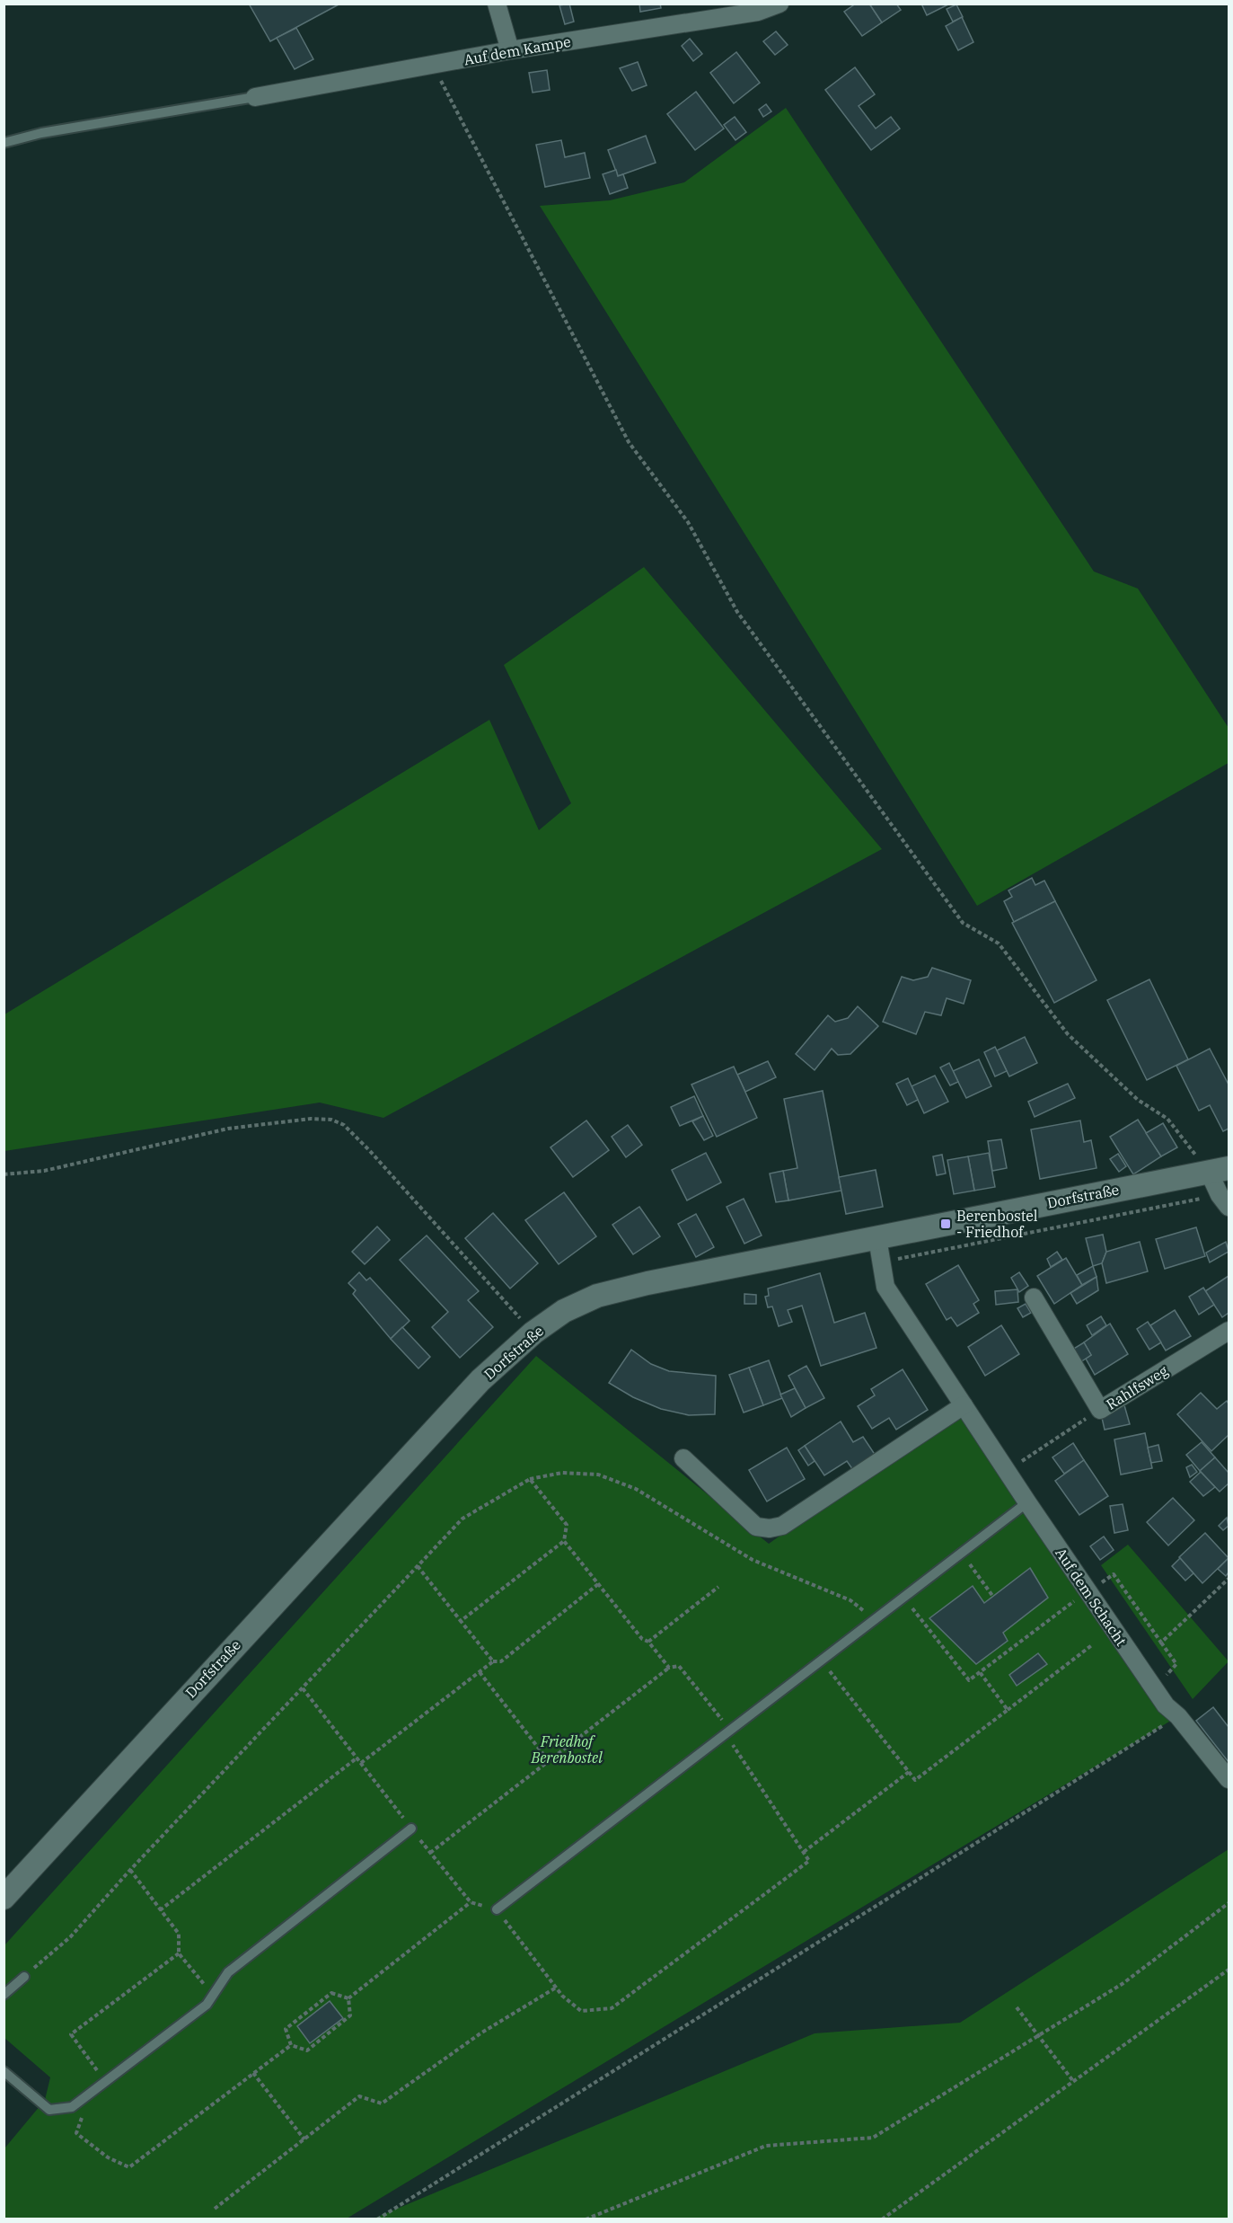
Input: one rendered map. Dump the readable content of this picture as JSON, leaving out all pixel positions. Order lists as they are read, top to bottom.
{
  "streets": {
    "street": [
      "Auf dem Kampe",
      "Dorfstraße",
      "Rahlfsweg",
      "Auf dem Schacht"
    ]
  },
  "crossings": [
    ["Dorfstraße", "Auf dem Schacht"]
  ],
  "parks": ["Friedhof Berenbostel"],
  "places": {
    "transit": ["Berenbostel - Friedhof"]
  }
}
